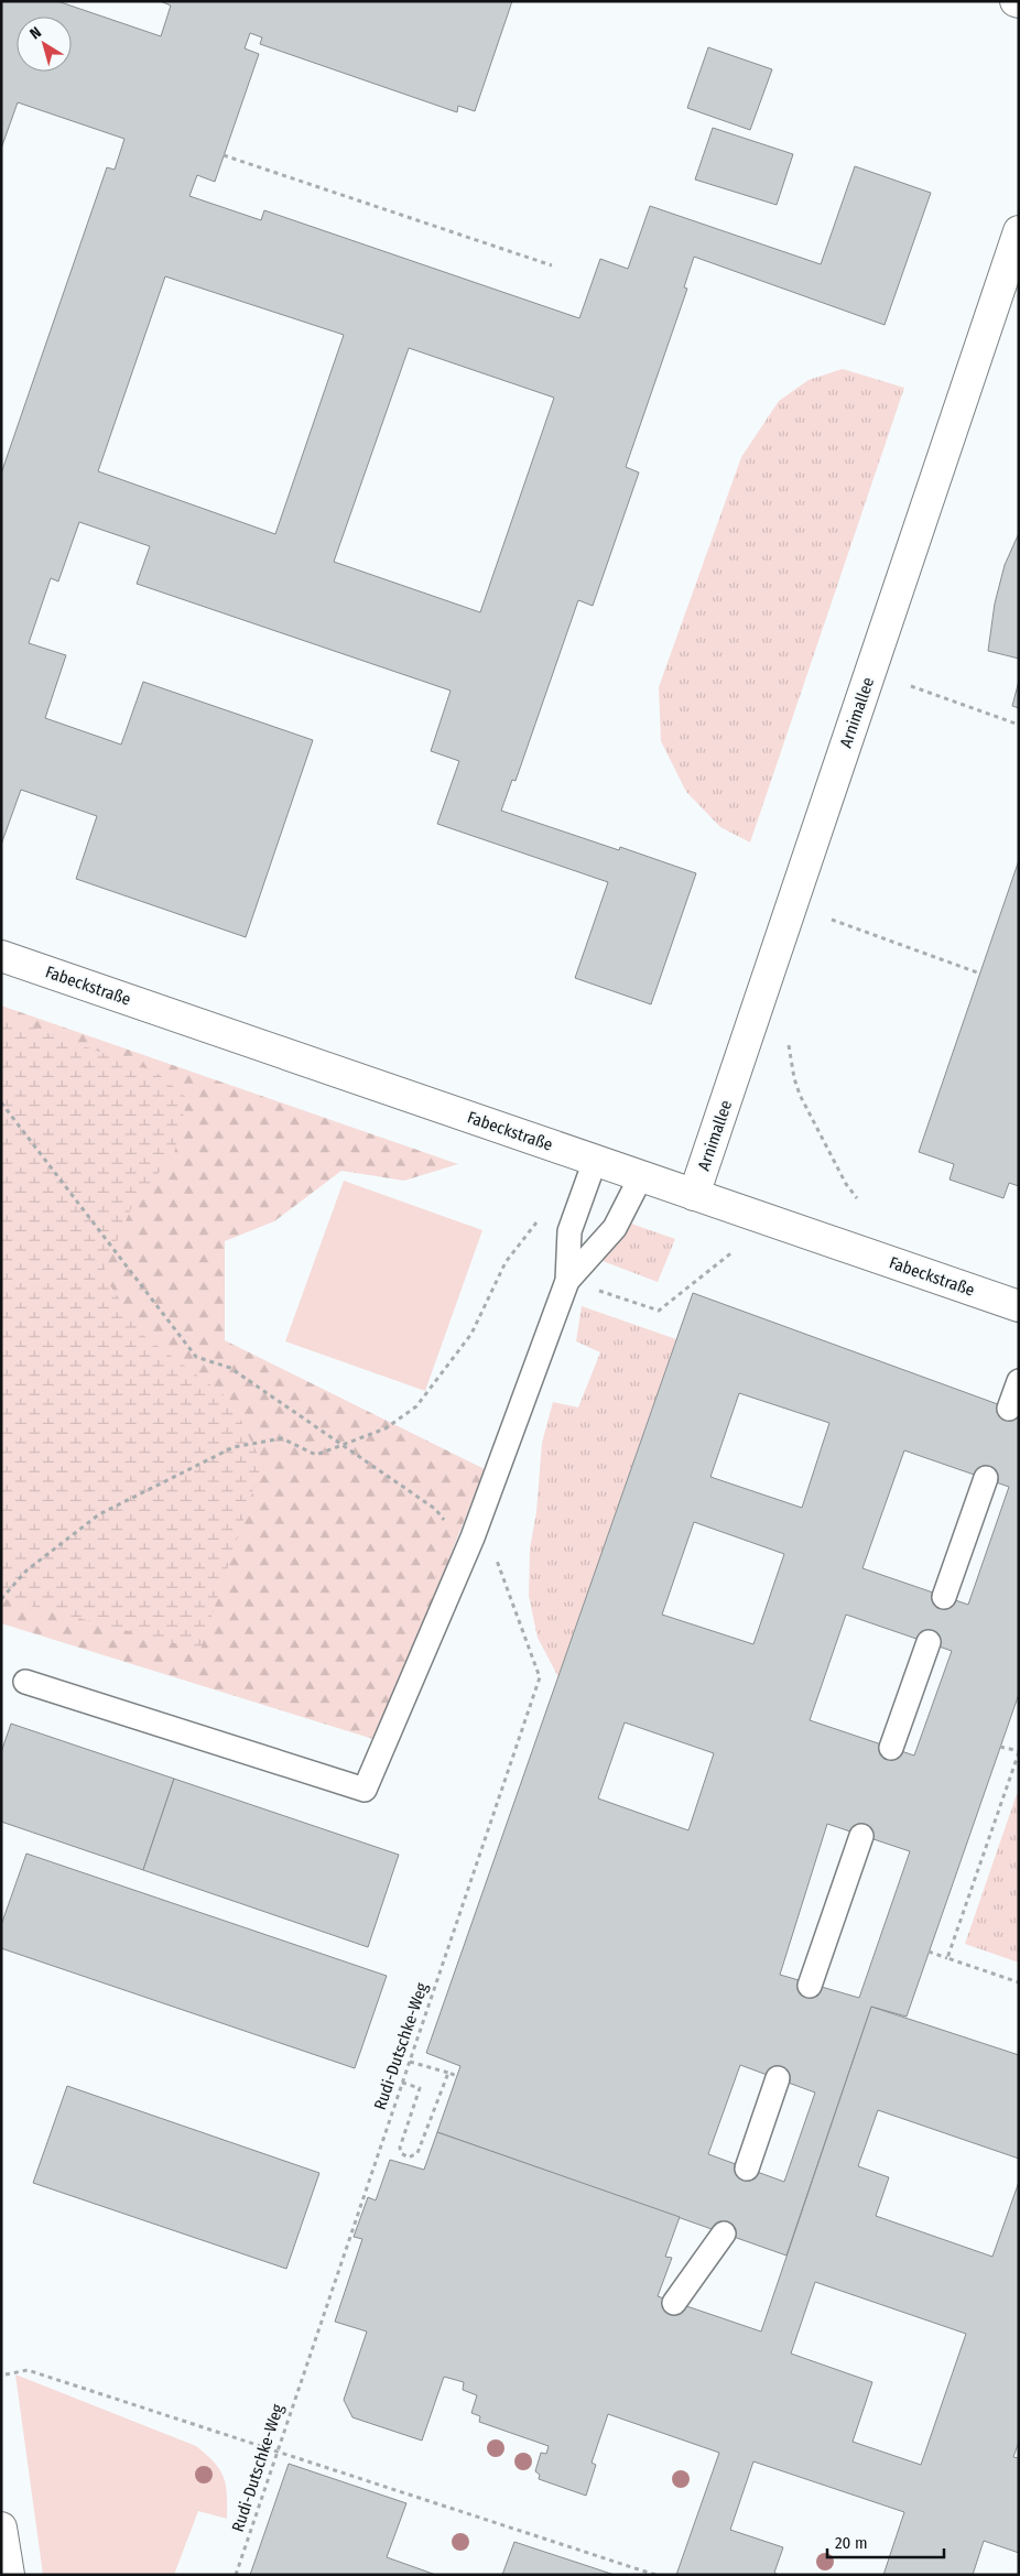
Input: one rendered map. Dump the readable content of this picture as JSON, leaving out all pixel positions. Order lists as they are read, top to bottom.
{
  "streets": {
    "street": ["Arnimallee", "Fabeckstraße"],
    "path": ["Rudi-Dutschke-Weg"]
  },
  "crossings": [
    ["Arnimallee", "Fabeckstraße"]
  ],
  "scale_bar": "20 m",
  "north": "top left"
}
